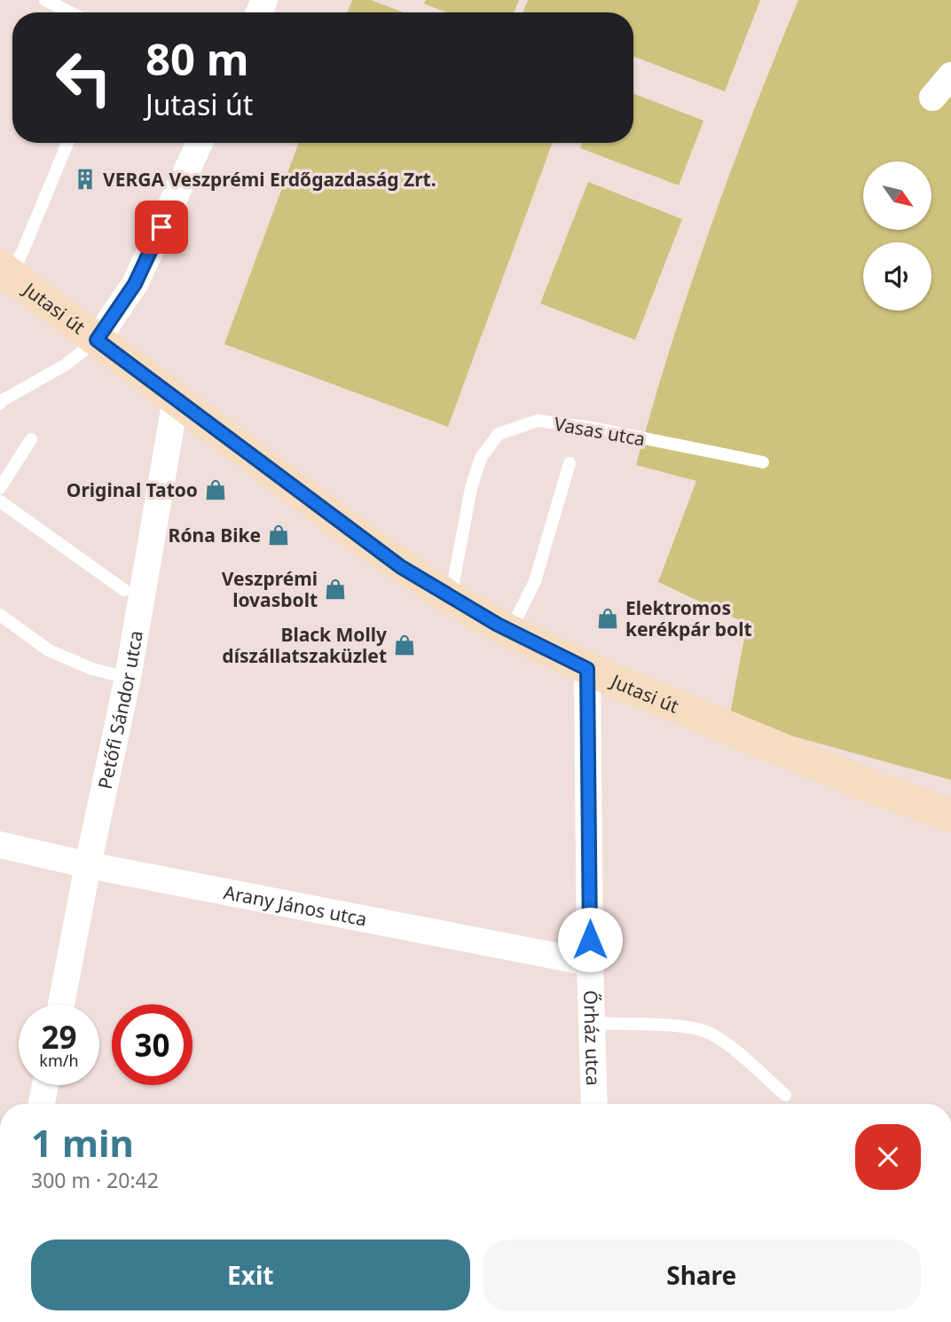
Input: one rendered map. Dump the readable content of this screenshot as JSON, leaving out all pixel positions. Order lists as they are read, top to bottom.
{
  "streets": {
    "street": [
      "Jutasi út",
      "Petőfi Sándor utca",
      "Arany János utca",
      "Őrház utca"
    ],
    "lane": ["Vasas utca"]
  },
  "crossings": [
    ["Jutasi út", "Vasas utca"],
    ["Jutasi út", "Petőfi Sándor utca"],
    ["Jutasi út", "Őrház utca"],
    ["Petőfi Sándor utca", "Arany János utca"],
    ["Arany János utca", "Őrház utca"]
  ],
  "places": {
    "building": ["VERGA Veszprémi Erdőgazdaság Zrt."],
    "shop": [
      "Original Tatoo",
      "Róna Bike",
      "Veszprémi lovasbolt",
      "Elektromos kerékpár bolt",
      "Black Molly díszállatszaküzlet"
    ]
  },
  "north": "bottom right",
  "page": {
    "turn": ["80 m", "Jutasi út"],
    "speed": "29 km/h",
    "limit": "30",
    "heading": ["1 min", "300 m · 20:42"],
    "buttons": ["Exit", "Share"]
  }
}
